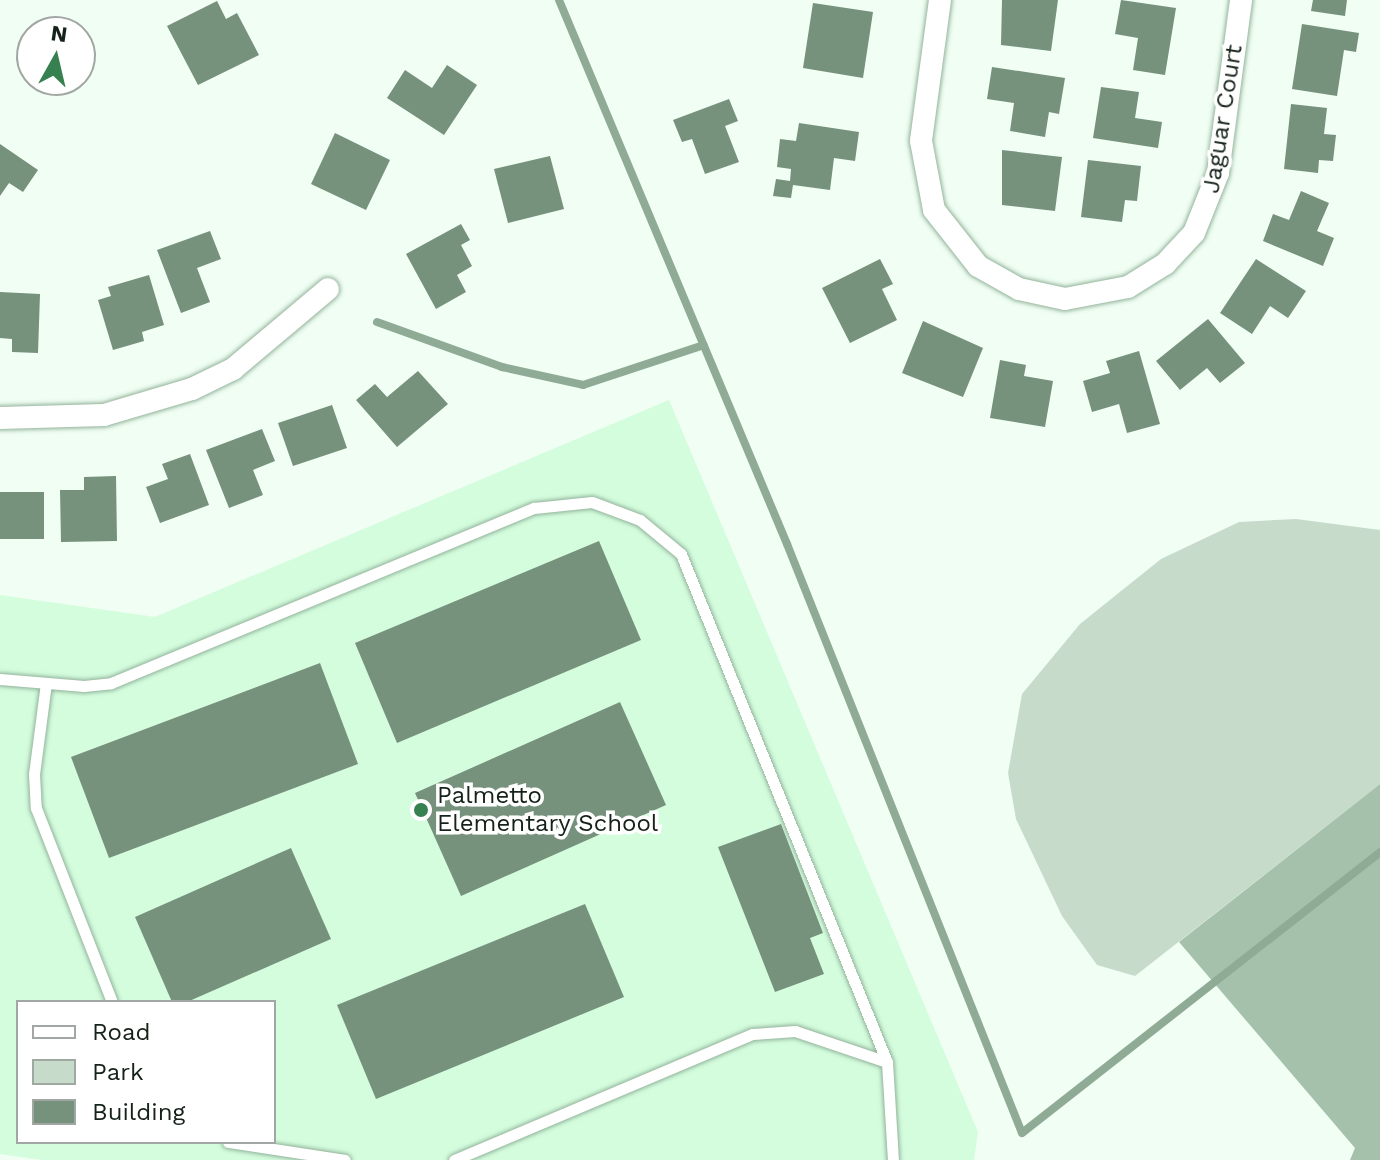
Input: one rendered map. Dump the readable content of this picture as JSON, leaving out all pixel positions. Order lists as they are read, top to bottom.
{
  "streets": {
    "street": ["Jaguar Court"]
  },
  "places": ["Palmetto Elementary School"],
  "legend": ["Road", "Park", "Building"],
  "north": "top"
}
